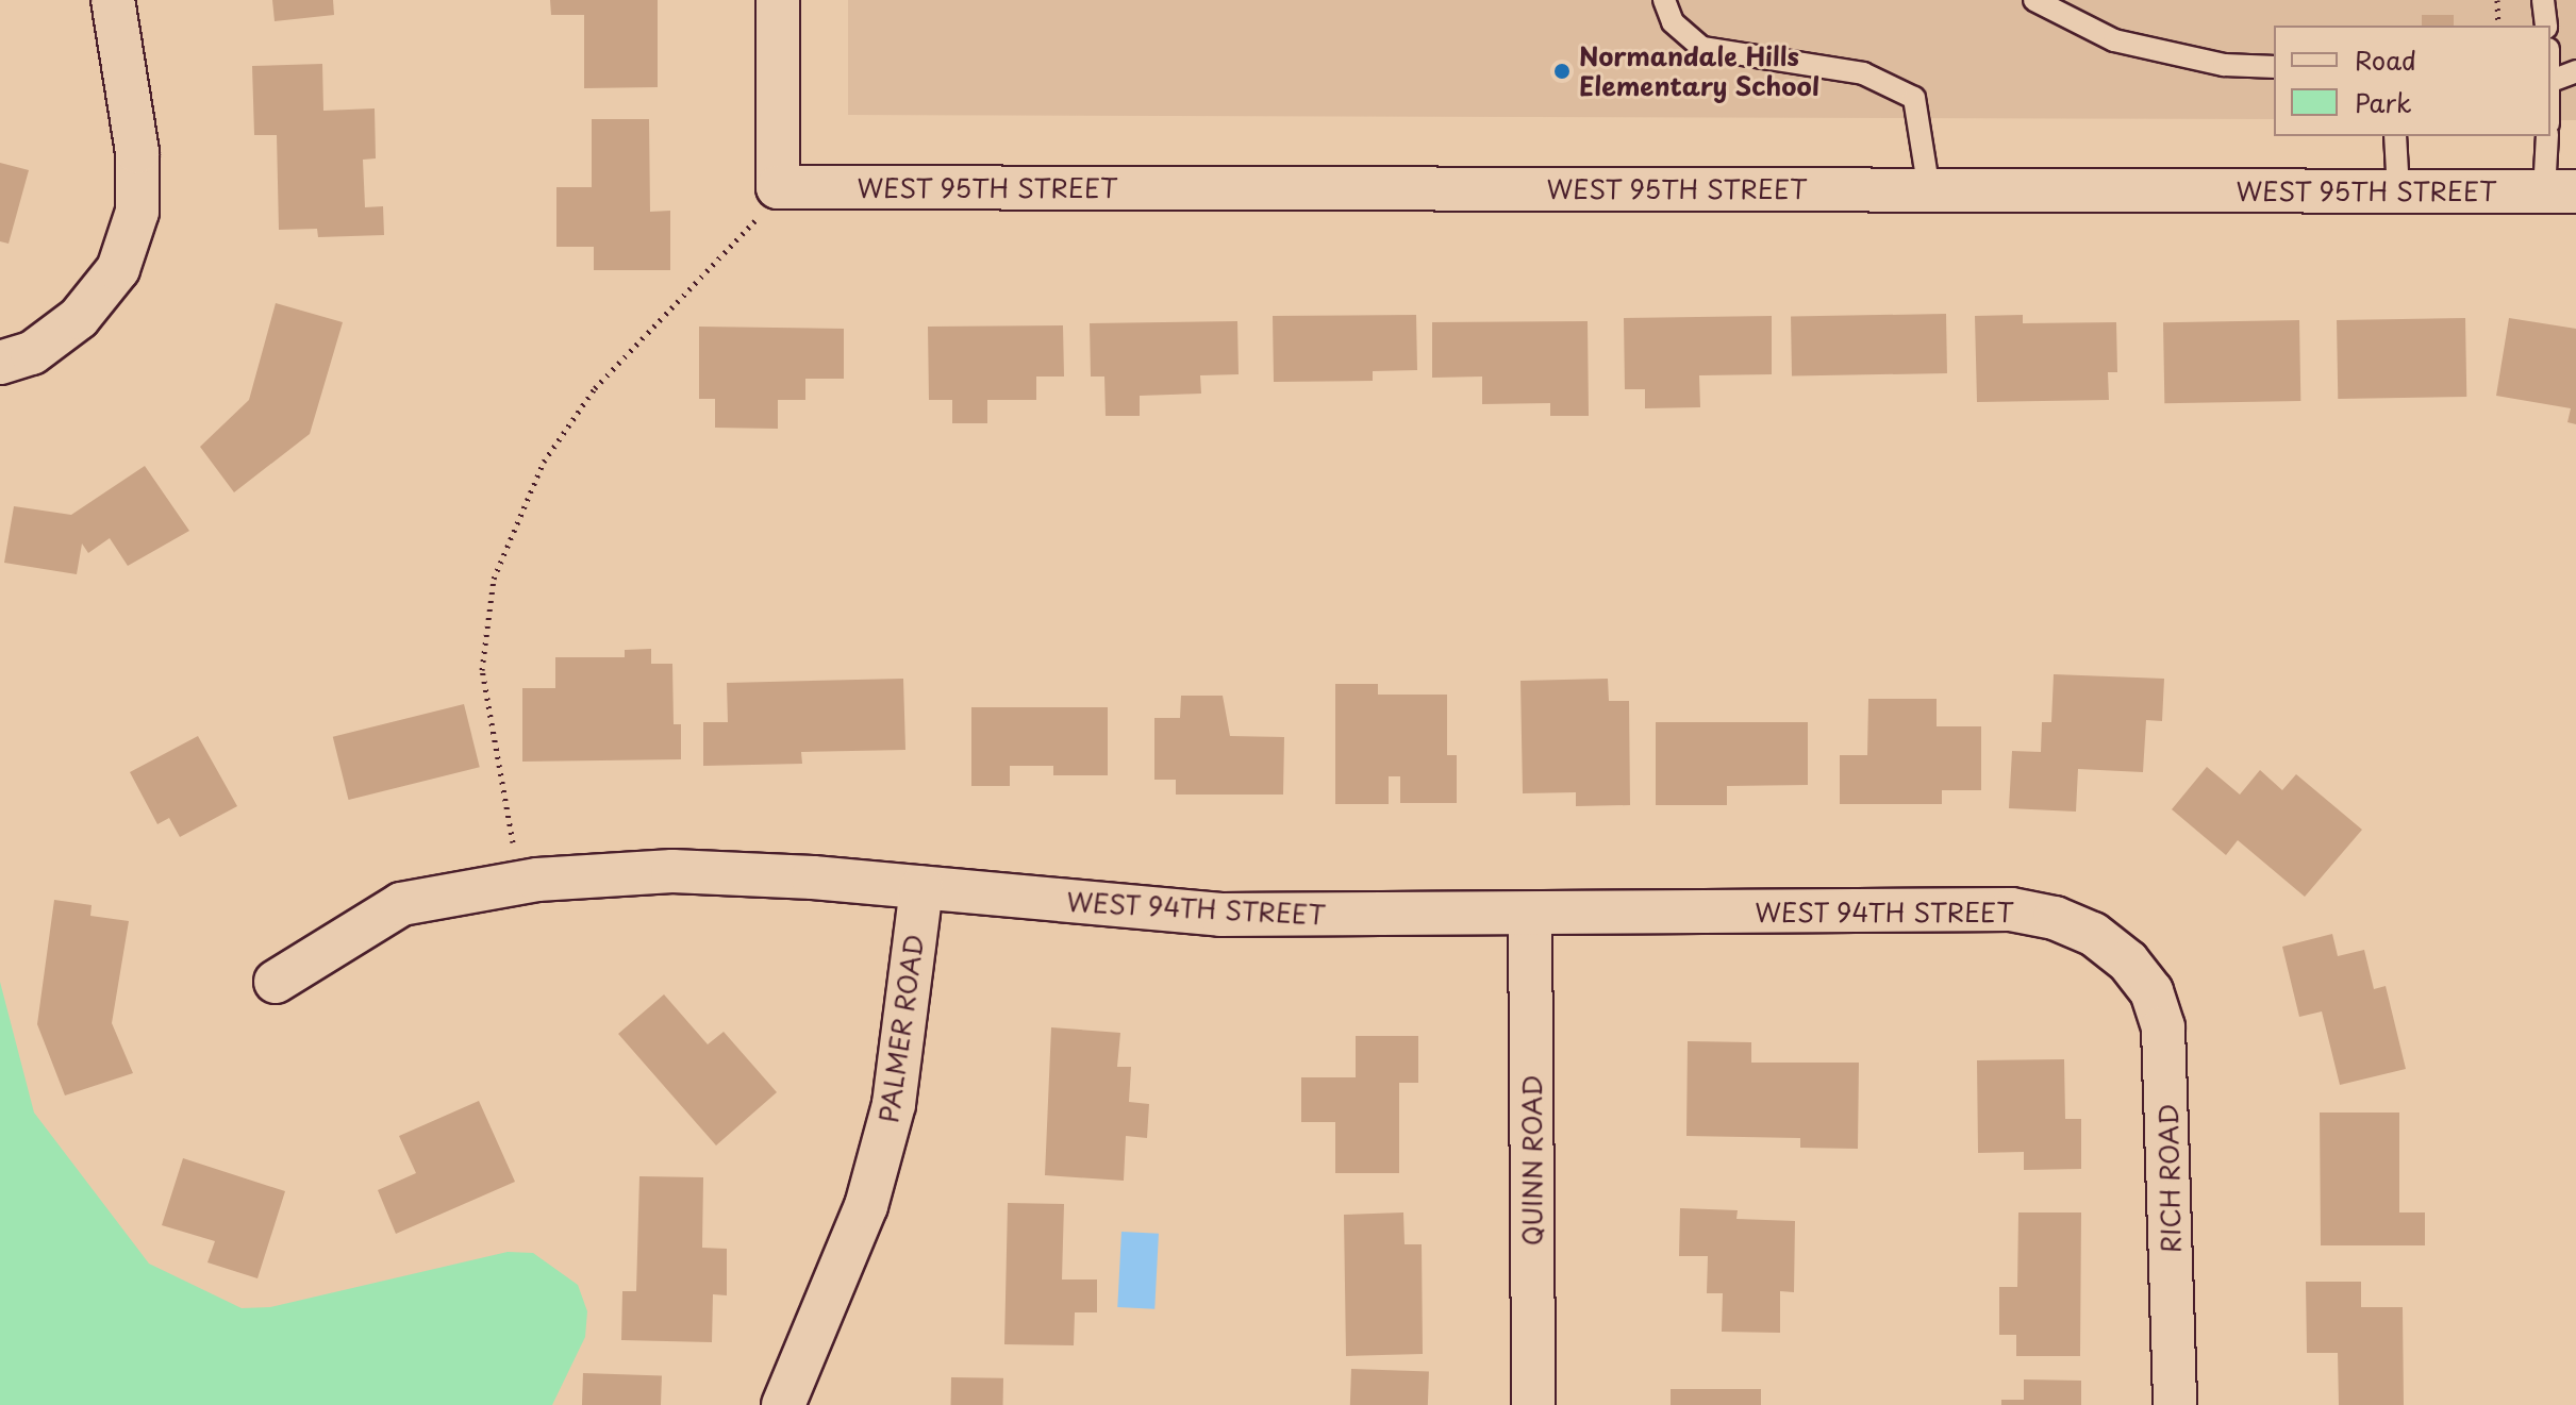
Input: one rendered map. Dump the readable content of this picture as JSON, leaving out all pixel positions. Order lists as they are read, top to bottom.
{
  "streets": {
    "street": [
      "WEST 95TH STREET",
      "WEST 94TH STREET",
      "PALMER ROAD",
      "QUINN ROAD",
      "RICH ROAD"
    ]
  },
  "crossings": [
    ["WEST 94TH STREET", "PALMER ROAD"],
    ["WEST 94TH STREET", "QUINN ROAD"],
    ["WEST 94TH STREET", "RICH ROAD"]
  ],
  "places": ["Normandale Hills Elementary School"],
  "legend": ["Road", "Park"]
}
